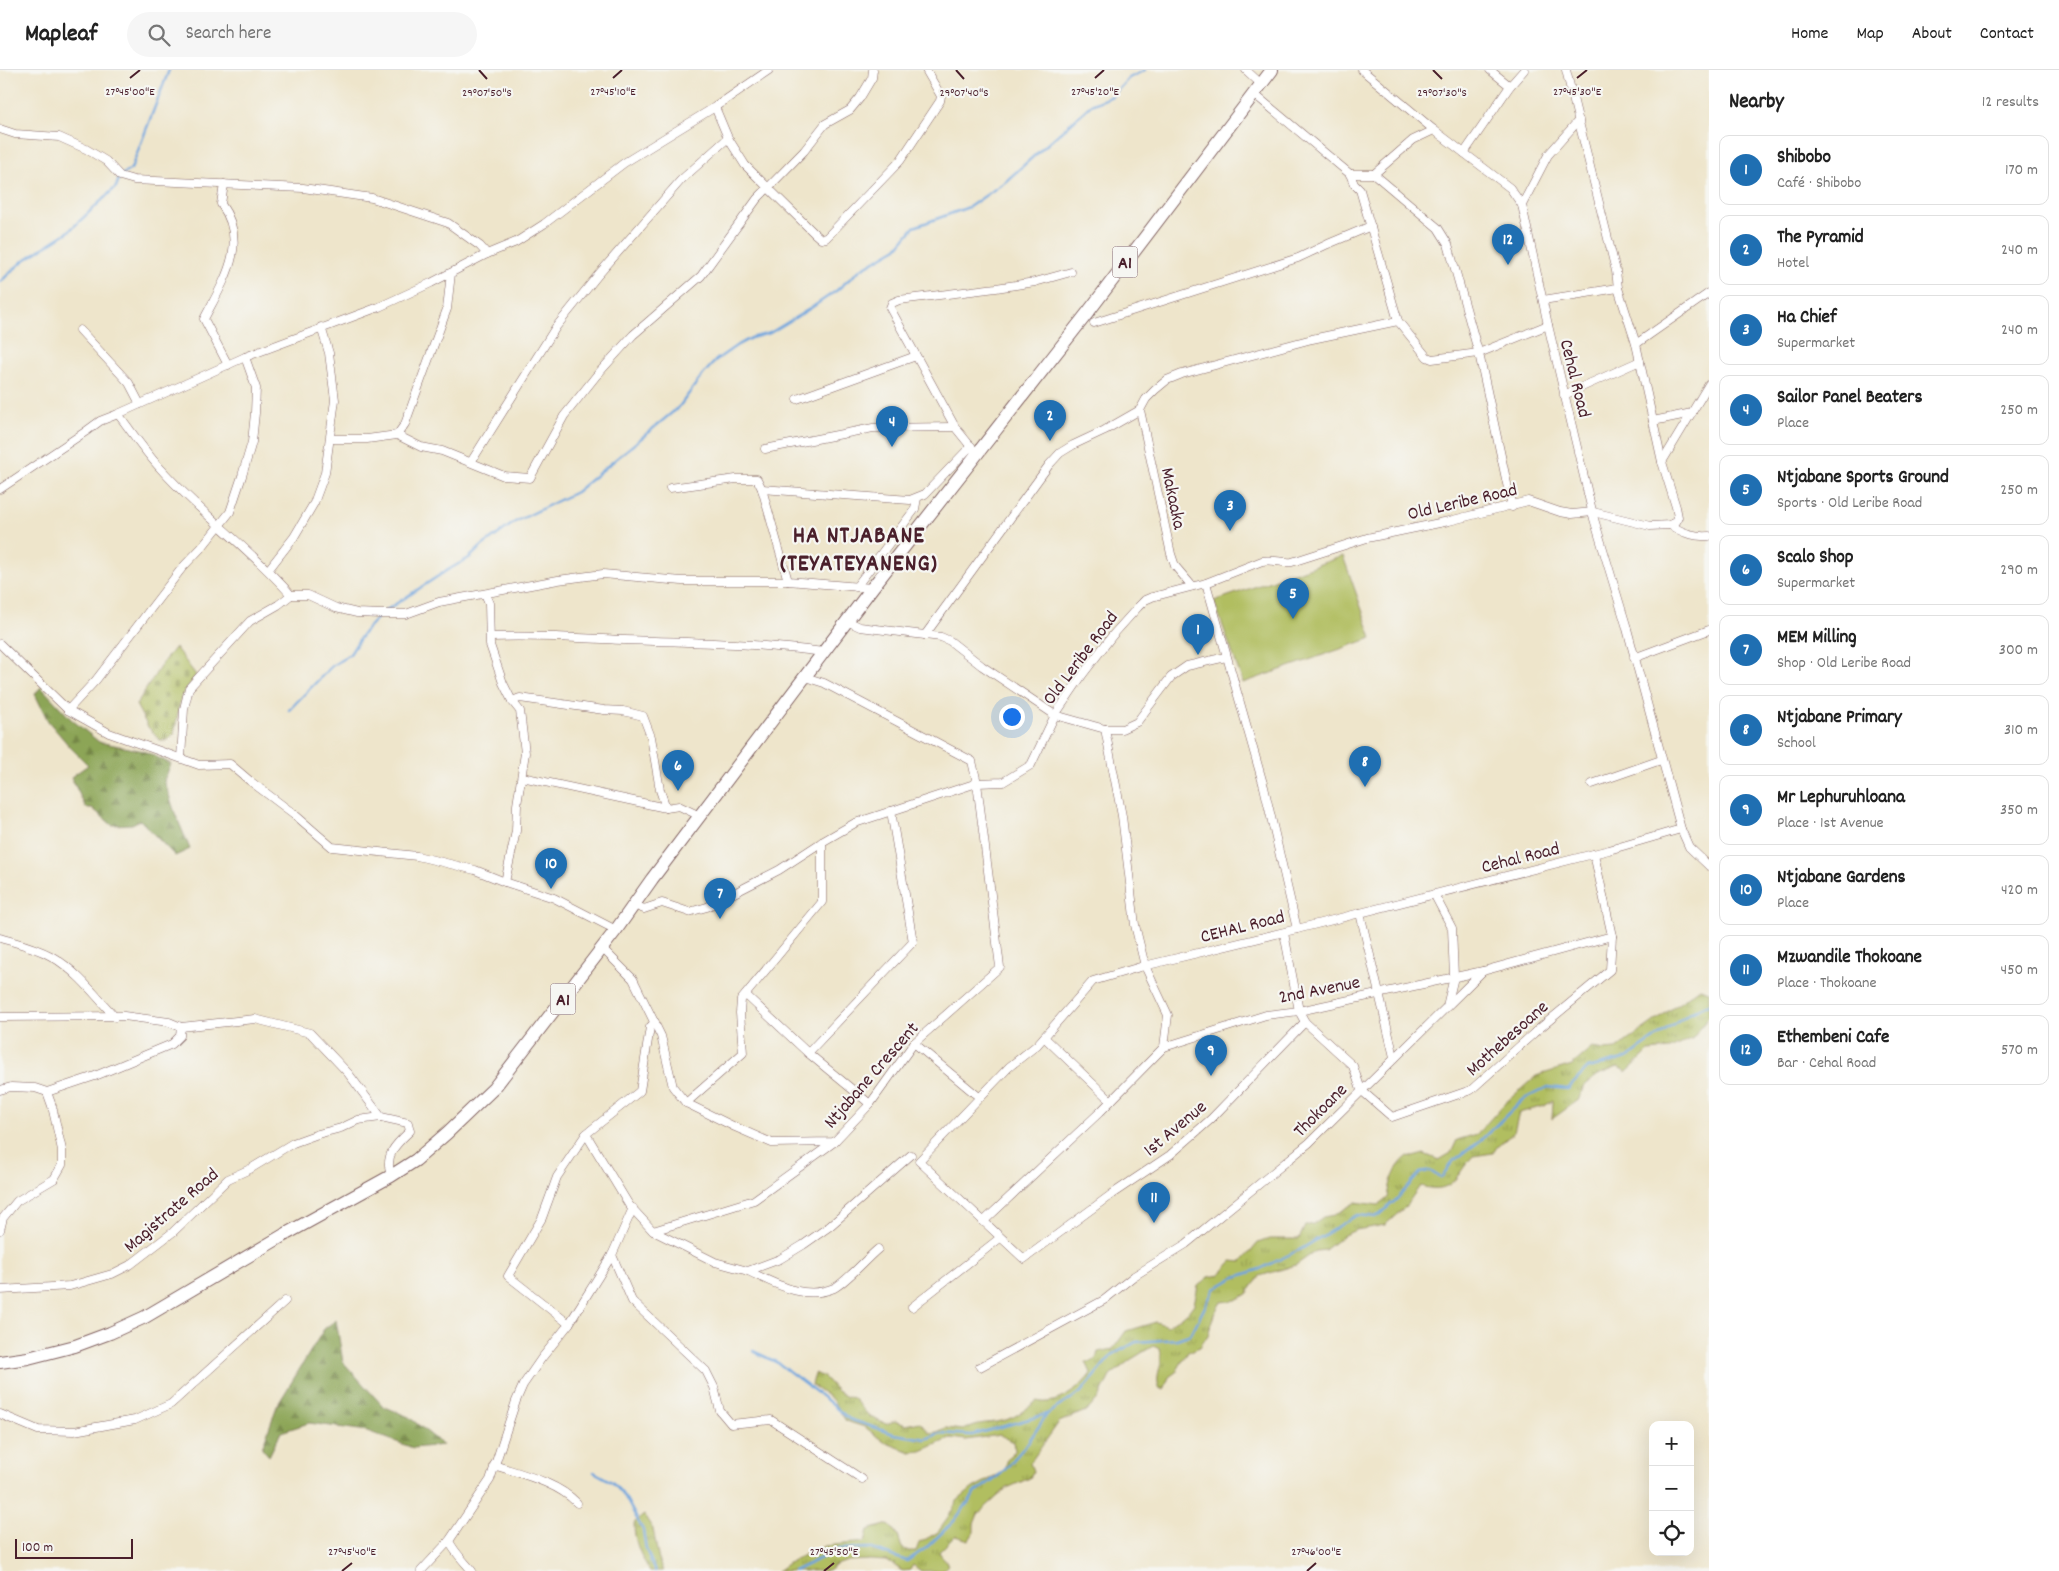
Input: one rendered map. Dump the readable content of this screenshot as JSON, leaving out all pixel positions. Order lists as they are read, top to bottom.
{
  "streets": {
    "main road": ["A1"],
    "street": [
      "Cehal Road",
      "Makaaka",
      "Old Leribe Road",
      "CEHAL Road",
      "2nd Avenue",
      "Mothebesoane",
      "Ntjabane Crescent",
      "Thokoane",
      "1st Avenue",
      "Magistrate Road"
    ]
  },
  "crossings": [
    ["A1", "Old Leribe Road"],
    ["A1", "Ntjabane Crescent"],
    ["Cehal Road", "Old Leribe Road"],
    ["Cehal Road", "CEHAL Road"],
    ["Makaaka", "Old Leribe Road"],
    ["Old Leribe Road", "CEHAL Road"],
    ["Old Leribe Road", "Ntjabane Crescent"],
    ["CEHAL Road", "1st Avenue"],
    ["2nd Avenue", "Thokoane"],
    ["2nd Avenue", "1st Avenue"],
    ["Mothebesoane", "Thokoane"]
  ],
  "districts": ["HA NTJABANE (TEYATEYANENG)"],
  "scale_bar": "100 m",
  "page": {
    "header": "Mapleaf",
    "search": "Search here",
    "nav": [
      "Home",
      "Map",
      "About",
      "Contact"
    ],
    "heading": ["Nearby", "12 results"],
    "list": [
      {
        "mark": "1",
        "name": "Shibobo",
        "note": "Café · Shibobo",
        "value": "170 m"
      },
      {
        "mark": "2",
        "name": "The Pyramid",
        "note": "Hotel",
        "value": "240 m"
      },
      {
        "mark": "3",
        "name": "Ha Chief",
        "note": "Supermarket",
        "value": "240 m"
      },
      {
        "mark": "4",
        "name": "Sailor Panel Beaters",
        "note": "Place",
        "value": "250 m"
      },
      {
        "mark": "5",
        "name": "Ntjabane Sports Ground",
        "note": "Sports · Old Leribe Road",
        "value": "250 m"
      },
      {
        "mark": "6",
        "name": "Scalo Shop",
        "note": "Supermarket",
        "value": "290 m"
      },
      {
        "mark": "7",
        "name": "MEM Milling",
        "note": "Shop · Old Leribe Road",
        "value": "300 m"
      },
      {
        "mark": "8",
        "name": "Ntjabane Primary",
        "note": "School",
        "value": "310 m"
      },
      {
        "mark": "9",
        "name": "Mr Lephuruhloana",
        "note": "Place · 1st Avenue",
        "value": "350 m"
      },
      {
        "mark": "10",
        "name": "Ntjabane Gardens",
        "note": "Place",
        "value": "420 m"
      },
      {
        "mark": "11",
        "name": "Mzwandile Thokoane",
        "note": "Place · Thokoane",
        "value": "450 m"
      },
      {
        "mark": "12",
        "name": "Ethembeni Cafe",
        "note": "Bar · Cehal Road",
        "value": "570 m"
      }
    ],
    "pins": [
      "12",
      "2",
      "4",
      "3",
      "5",
      "1",
      "8",
      "6",
      "10",
      "7",
      "9",
      "11"
    ],
    "map_buttons": ["+", "−"],
    "scale": "100 m"
  },
  "coordinates": [
    "27°45'00\"E",
    "27°45'10\"E",
    "27°45'20\"E",
    "27°45'30\"E",
    "29°07'50\"S",
    "29°07'40\"S",
    "29°07'30\"S",
    "27°45'40\"E",
    "27°45'50\"E",
    "27°46'00\"E"
  ]
}
